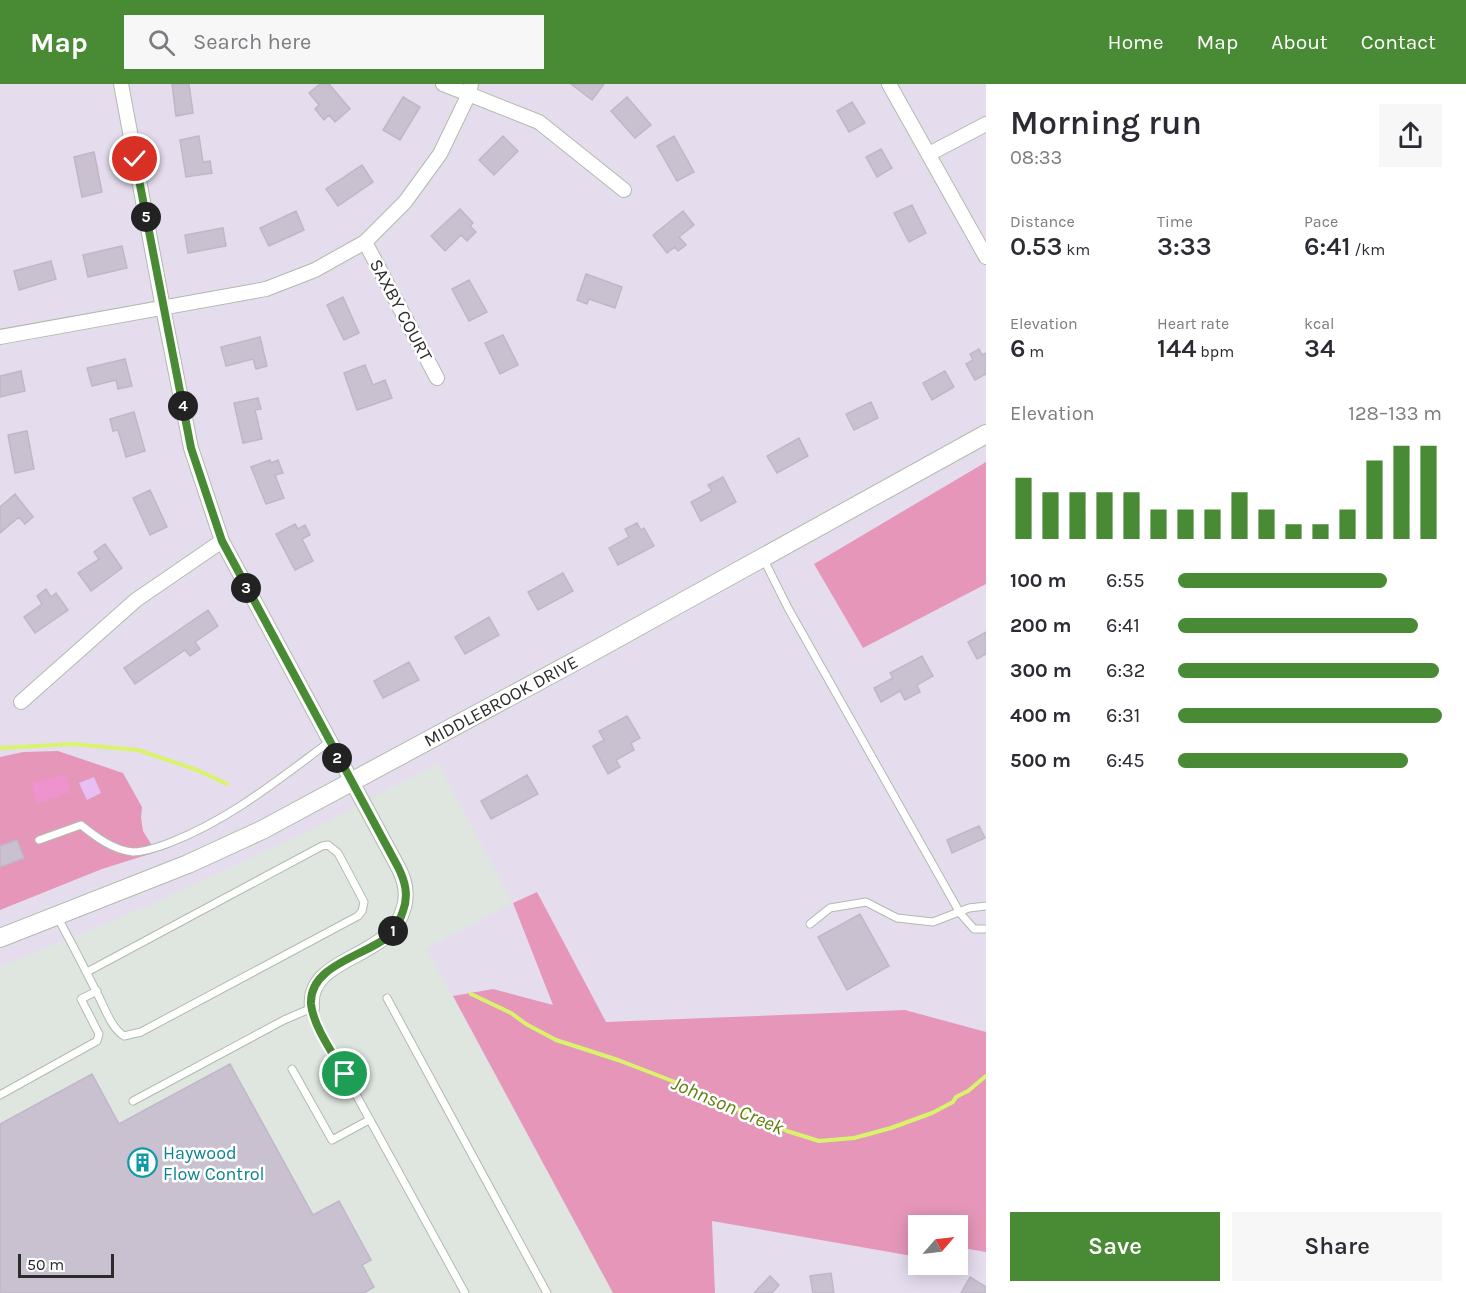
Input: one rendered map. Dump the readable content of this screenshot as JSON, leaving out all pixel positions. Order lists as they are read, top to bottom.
{
  "streets": {
    "street": ["SAXBY COURT", "MIDDLEBROOK DRIVE"]
  },
  "water": ["Johnson Creek"],
  "places": {
    "building": ["Haywood Flow Control"]
  },
  "scale_bar": "50 m",
  "north": "top right",
  "page": {
    "header": "Map",
    "search": "Search here",
    "nav": [
      "Home",
      "Map",
      "About",
      "Contact"
    ],
    "heading": ["Morning run", "08:33"],
    "stats": [
      ["Distance", "0.53 km"],
      ["Time", "3:33"],
      ["Pace", "6:41 /km"],
      ["Elevation", "6 m"],
      ["Heart rate", "144 bpm"],
      ["kcal", "34"]
    ],
    "pins": [
      "5",
      "4",
      "3",
      "2",
      "1"
    ],
    "chart": ["Elevation", "128–133 m"],
    "list": [
      {
        "name": "100 m",
        "note": "6:55"
      },
      {
        "name": "200 m",
        "note": "6:41"
      },
      {
        "name": "300 m",
        "note": "6:32"
      },
      {
        "name": "400 m",
        "note": "6:31"
      },
      {
        "name": "500 m",
        "note": "6:45"
      }
    ],
    "buttons": ["Save", "Share"],
    "scale": "50 m"
  }
}
